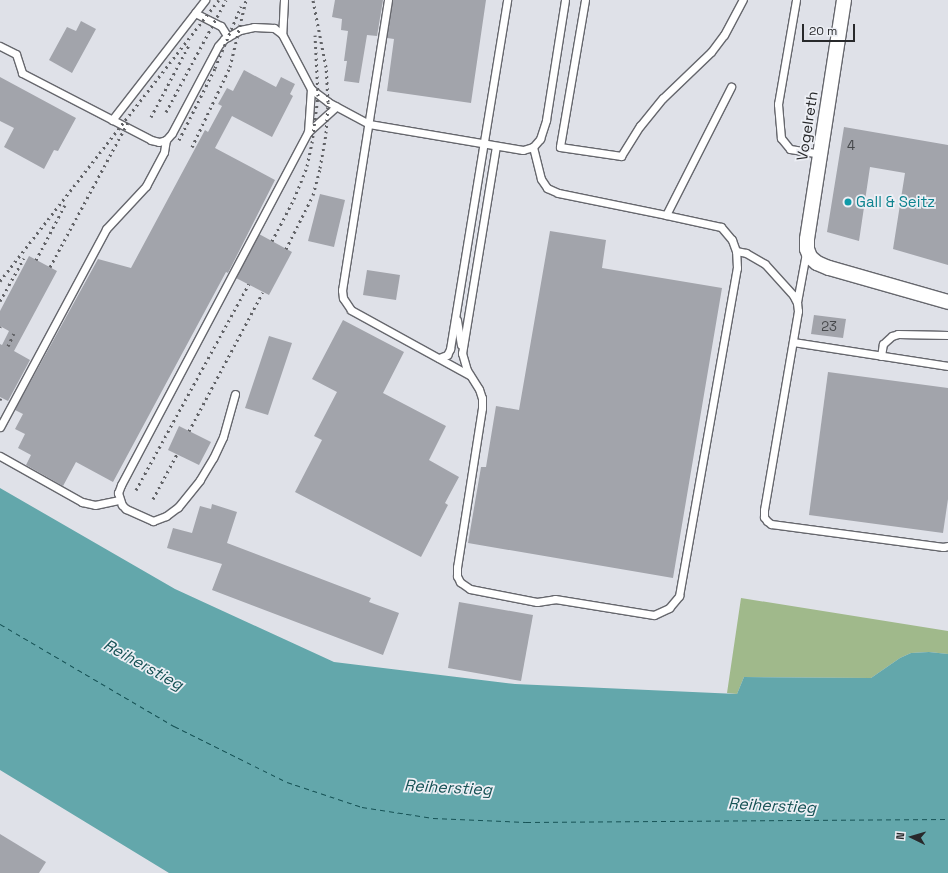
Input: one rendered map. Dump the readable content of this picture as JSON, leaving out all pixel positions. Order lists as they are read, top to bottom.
{
  "streets": {
    "street": ["Vogelreth"]
  },
  "water": ["Reiherstieg"],
  "places": ["Gall & Seitz"],
  "house_numbers": ["4", "23"],
  "scale_bar": "20 m",
  "north": "left"
}
